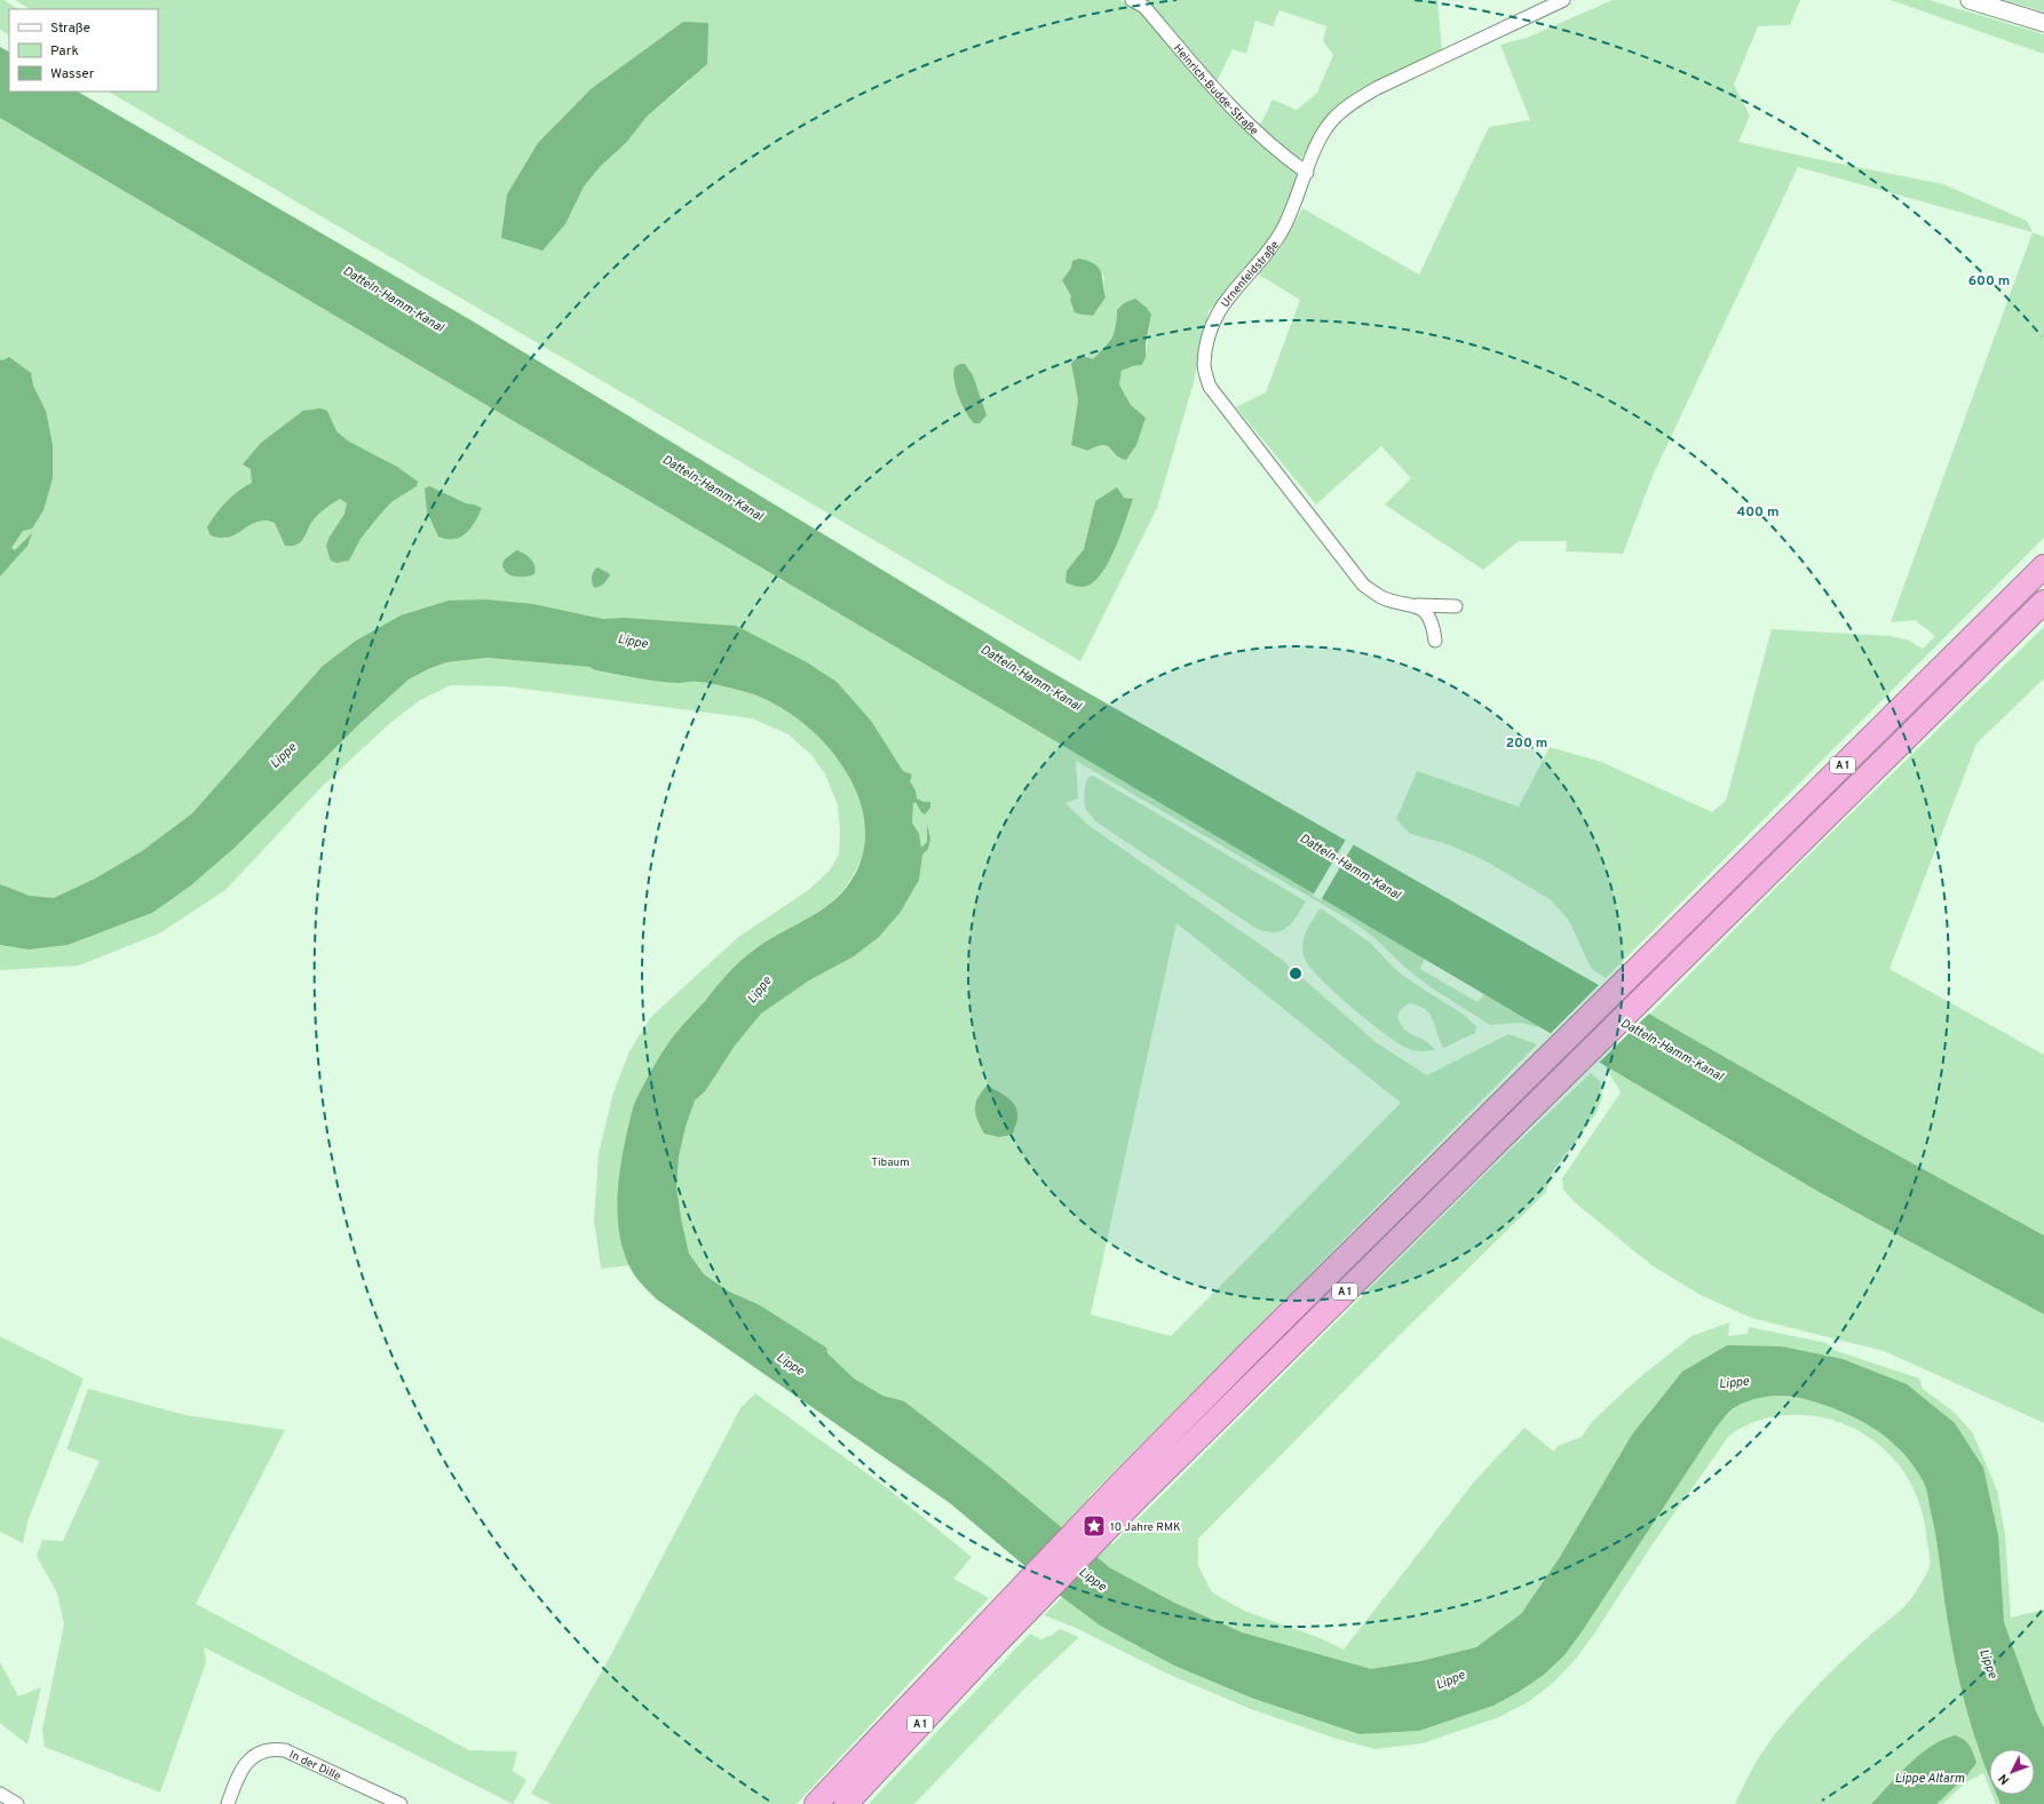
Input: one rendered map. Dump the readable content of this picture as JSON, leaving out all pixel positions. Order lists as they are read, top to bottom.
{
  "streets": {
    "highway": ["A 1"],
    "street": ["Heinrich-Budde-Straße", "Urnenfeldstraße", "In der Dille"]
  },
  "crossings": [
    ["Heinrich-Budde-Straße", "Urnenfeldstraße"]
  ],
  "water": ["Datteln-Hamm-Kanal", "Lippe", "Lippe Altarm"],
  "parks": ["Tibaum"],
  "places": {
    "place": ["10 Jahre RMK"]
  },
  "legend": ["Straße", "Park", "Wasser"],
  "north": "bottom left",
  "rings": ["600 m", "400 m", "200 m"]
}
